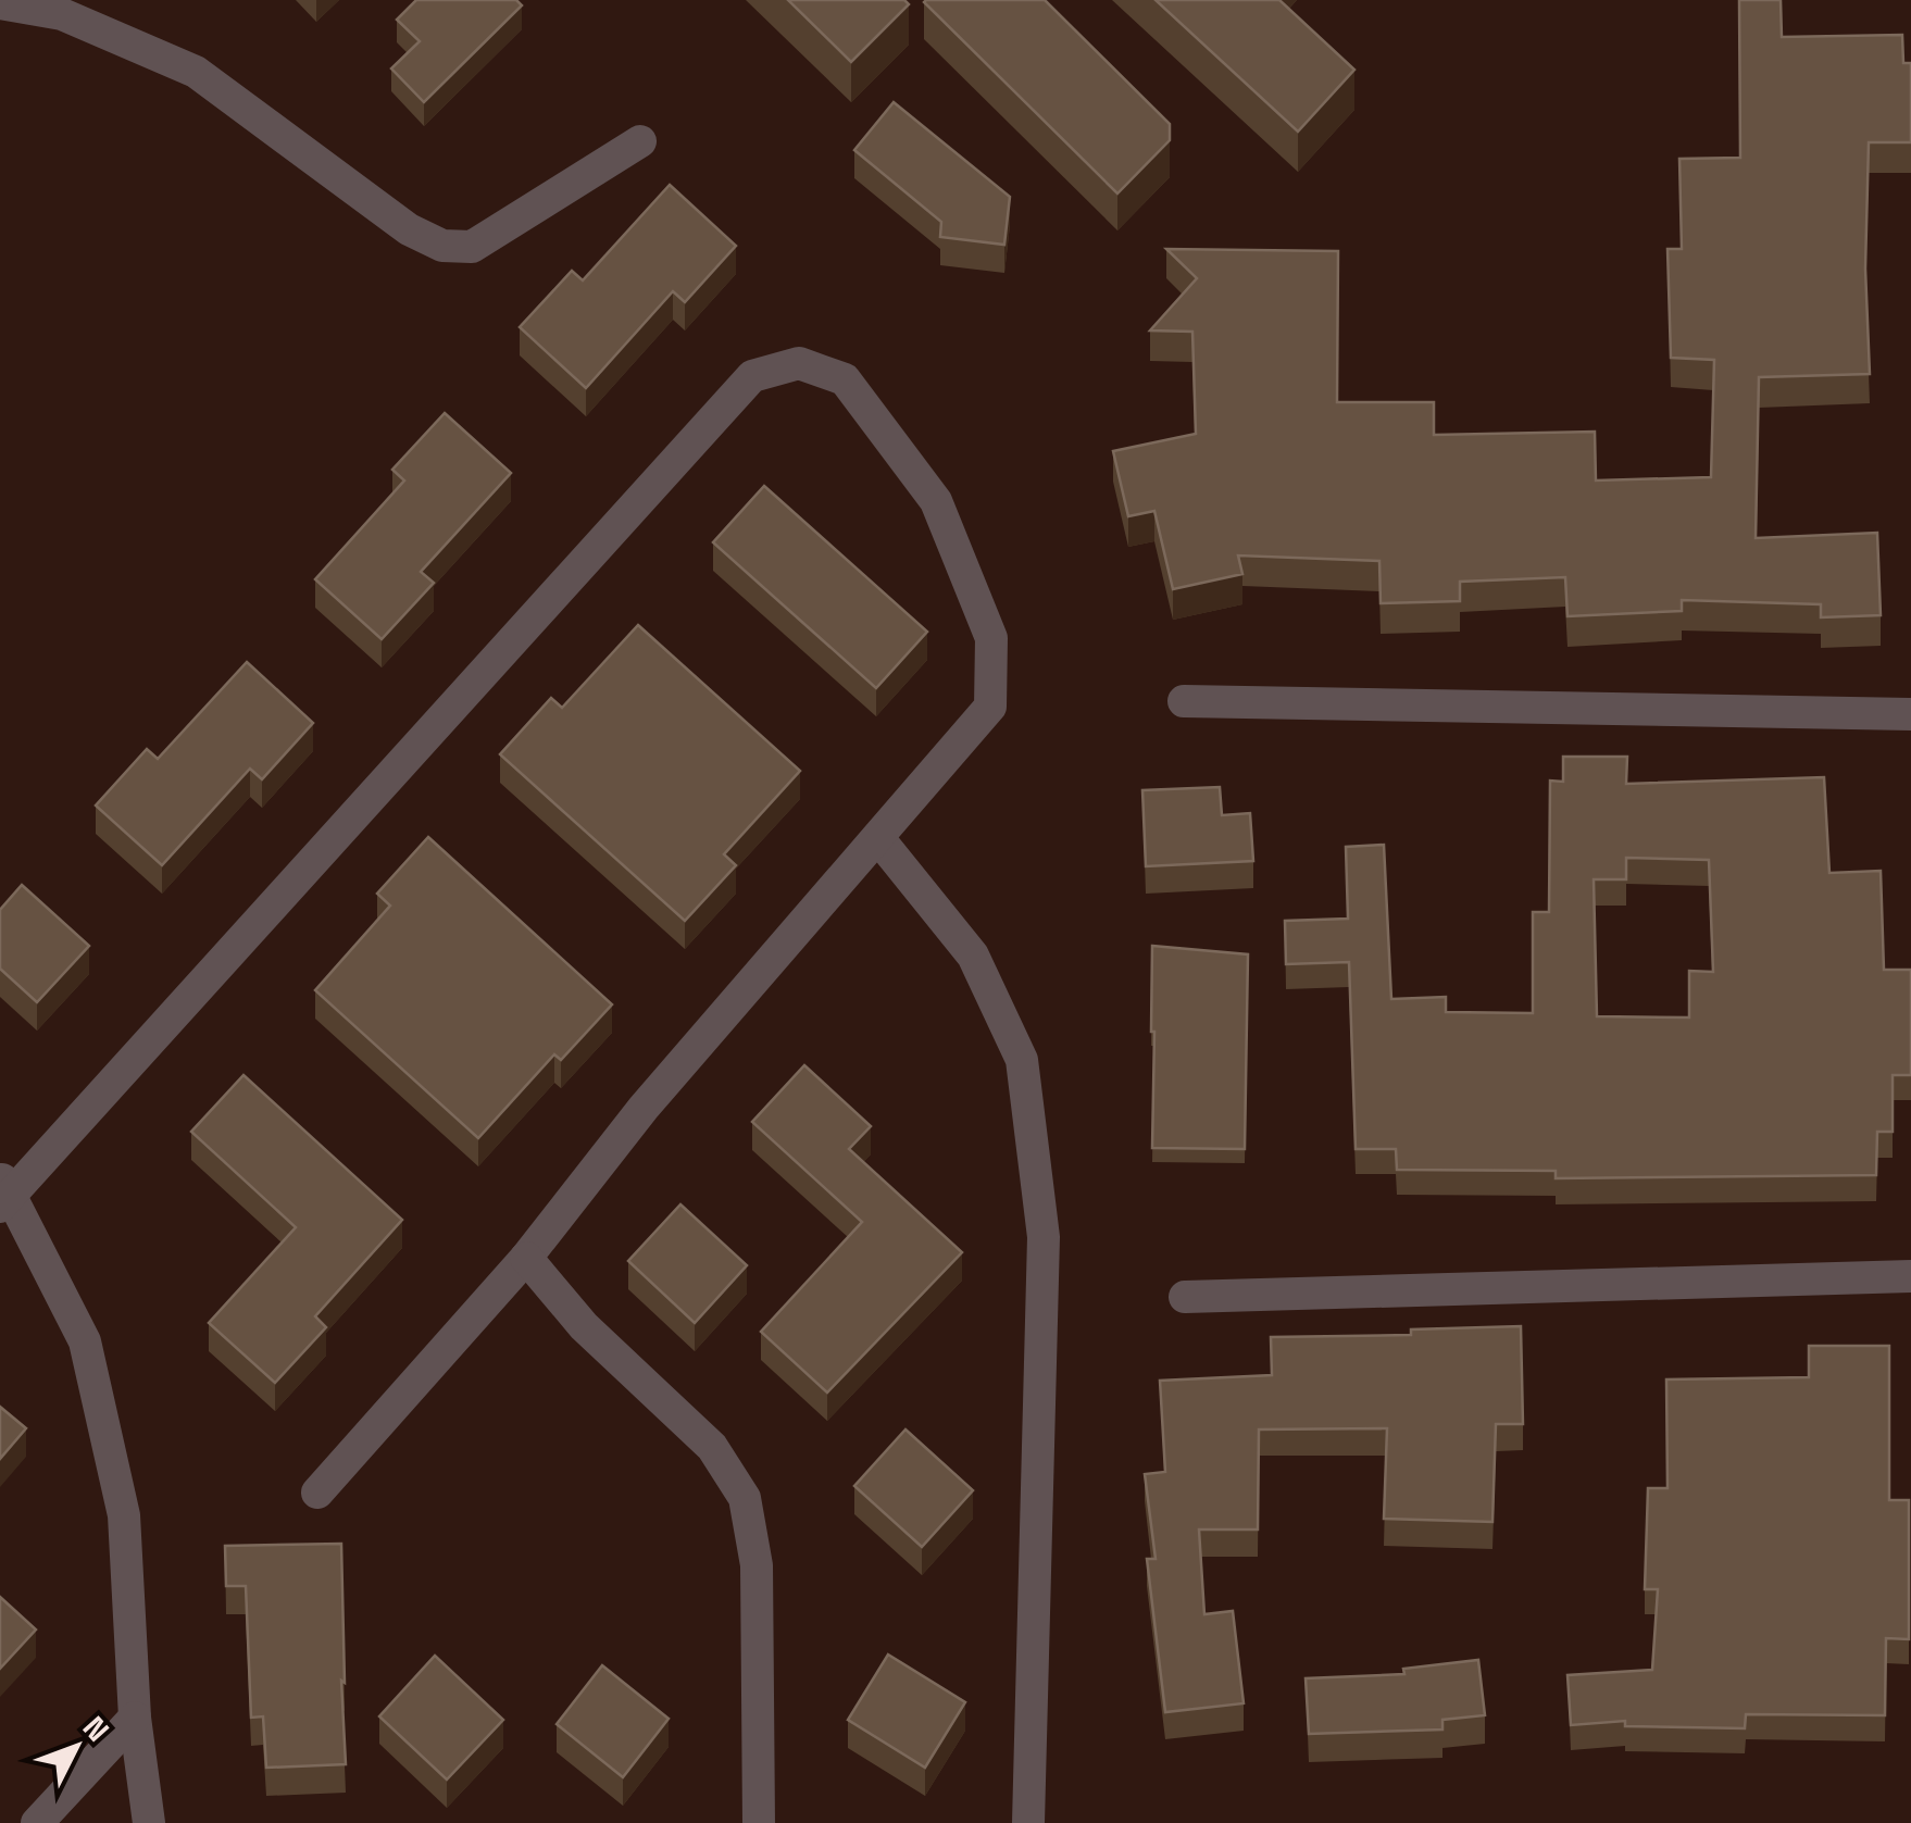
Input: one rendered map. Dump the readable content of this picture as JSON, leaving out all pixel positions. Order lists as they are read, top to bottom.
{
  "north": "top right"
}
